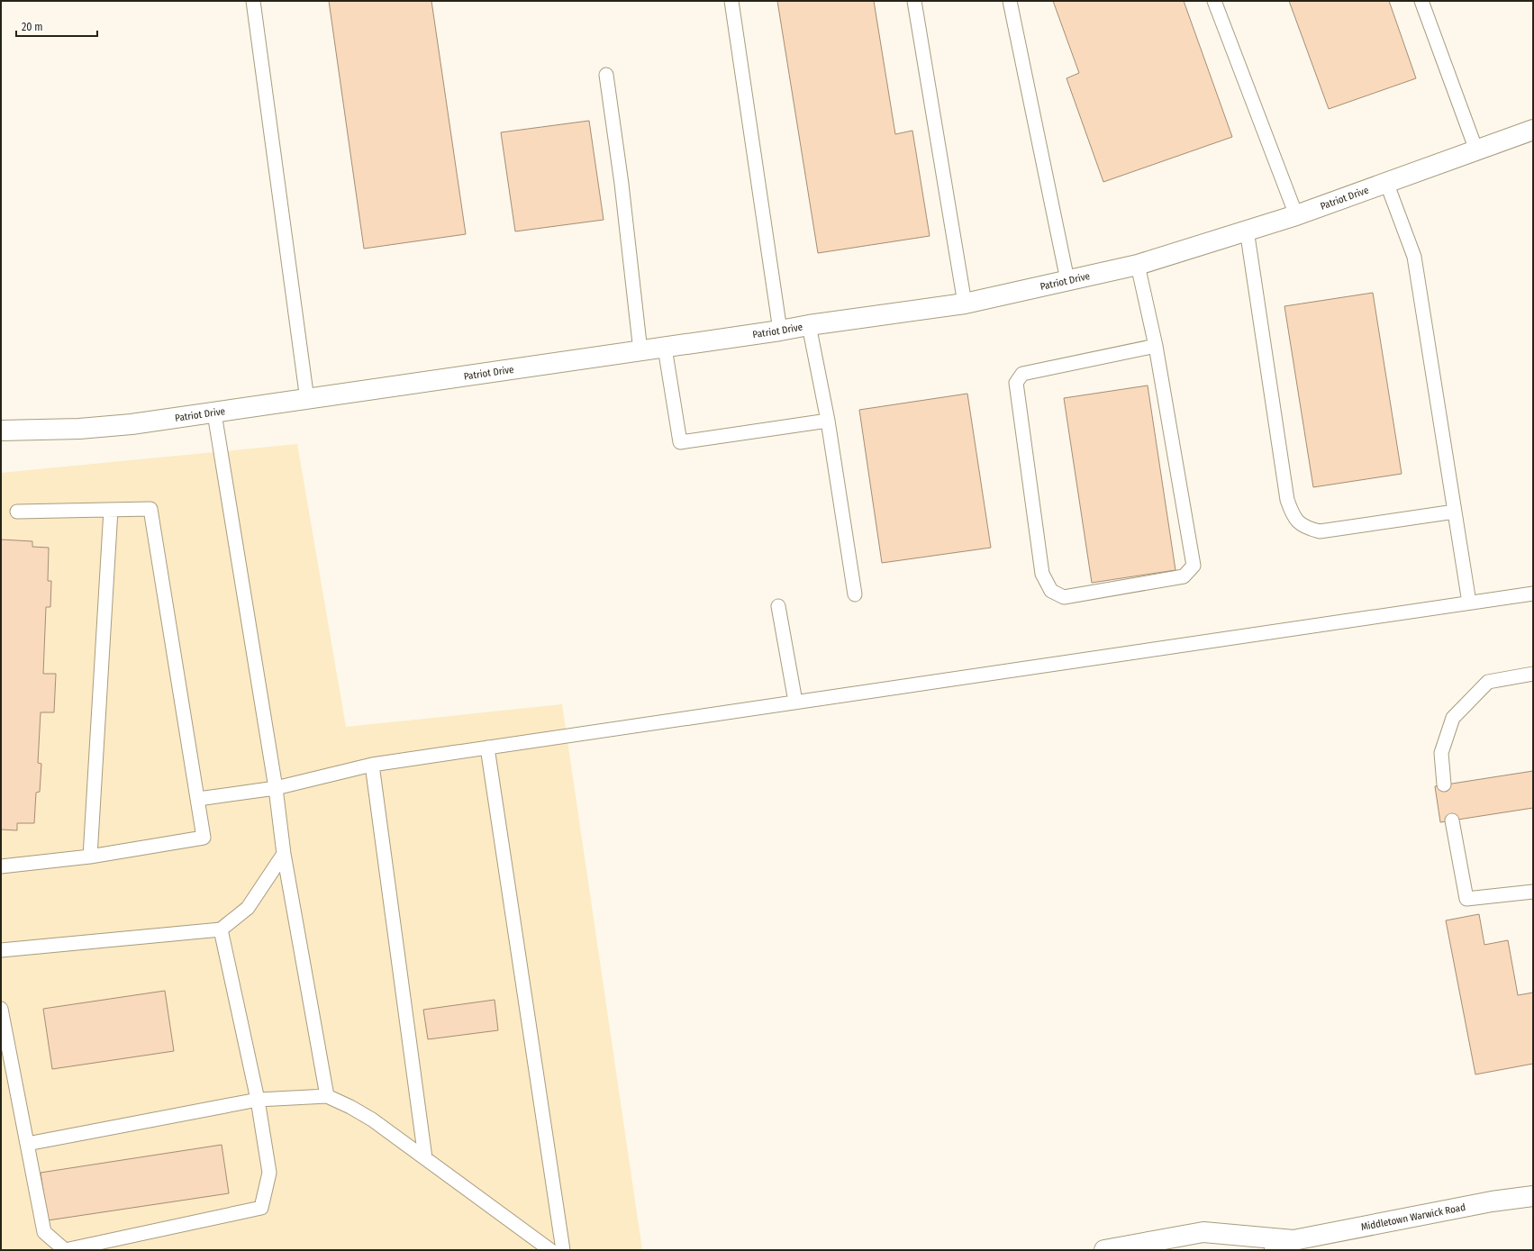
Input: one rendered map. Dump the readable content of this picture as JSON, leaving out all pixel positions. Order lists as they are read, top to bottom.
{
  "streets": {
    "street": ["Patriot Drive", "Middletown Warwick Road"]
  },
  "scale_bar": "20 m"
}
